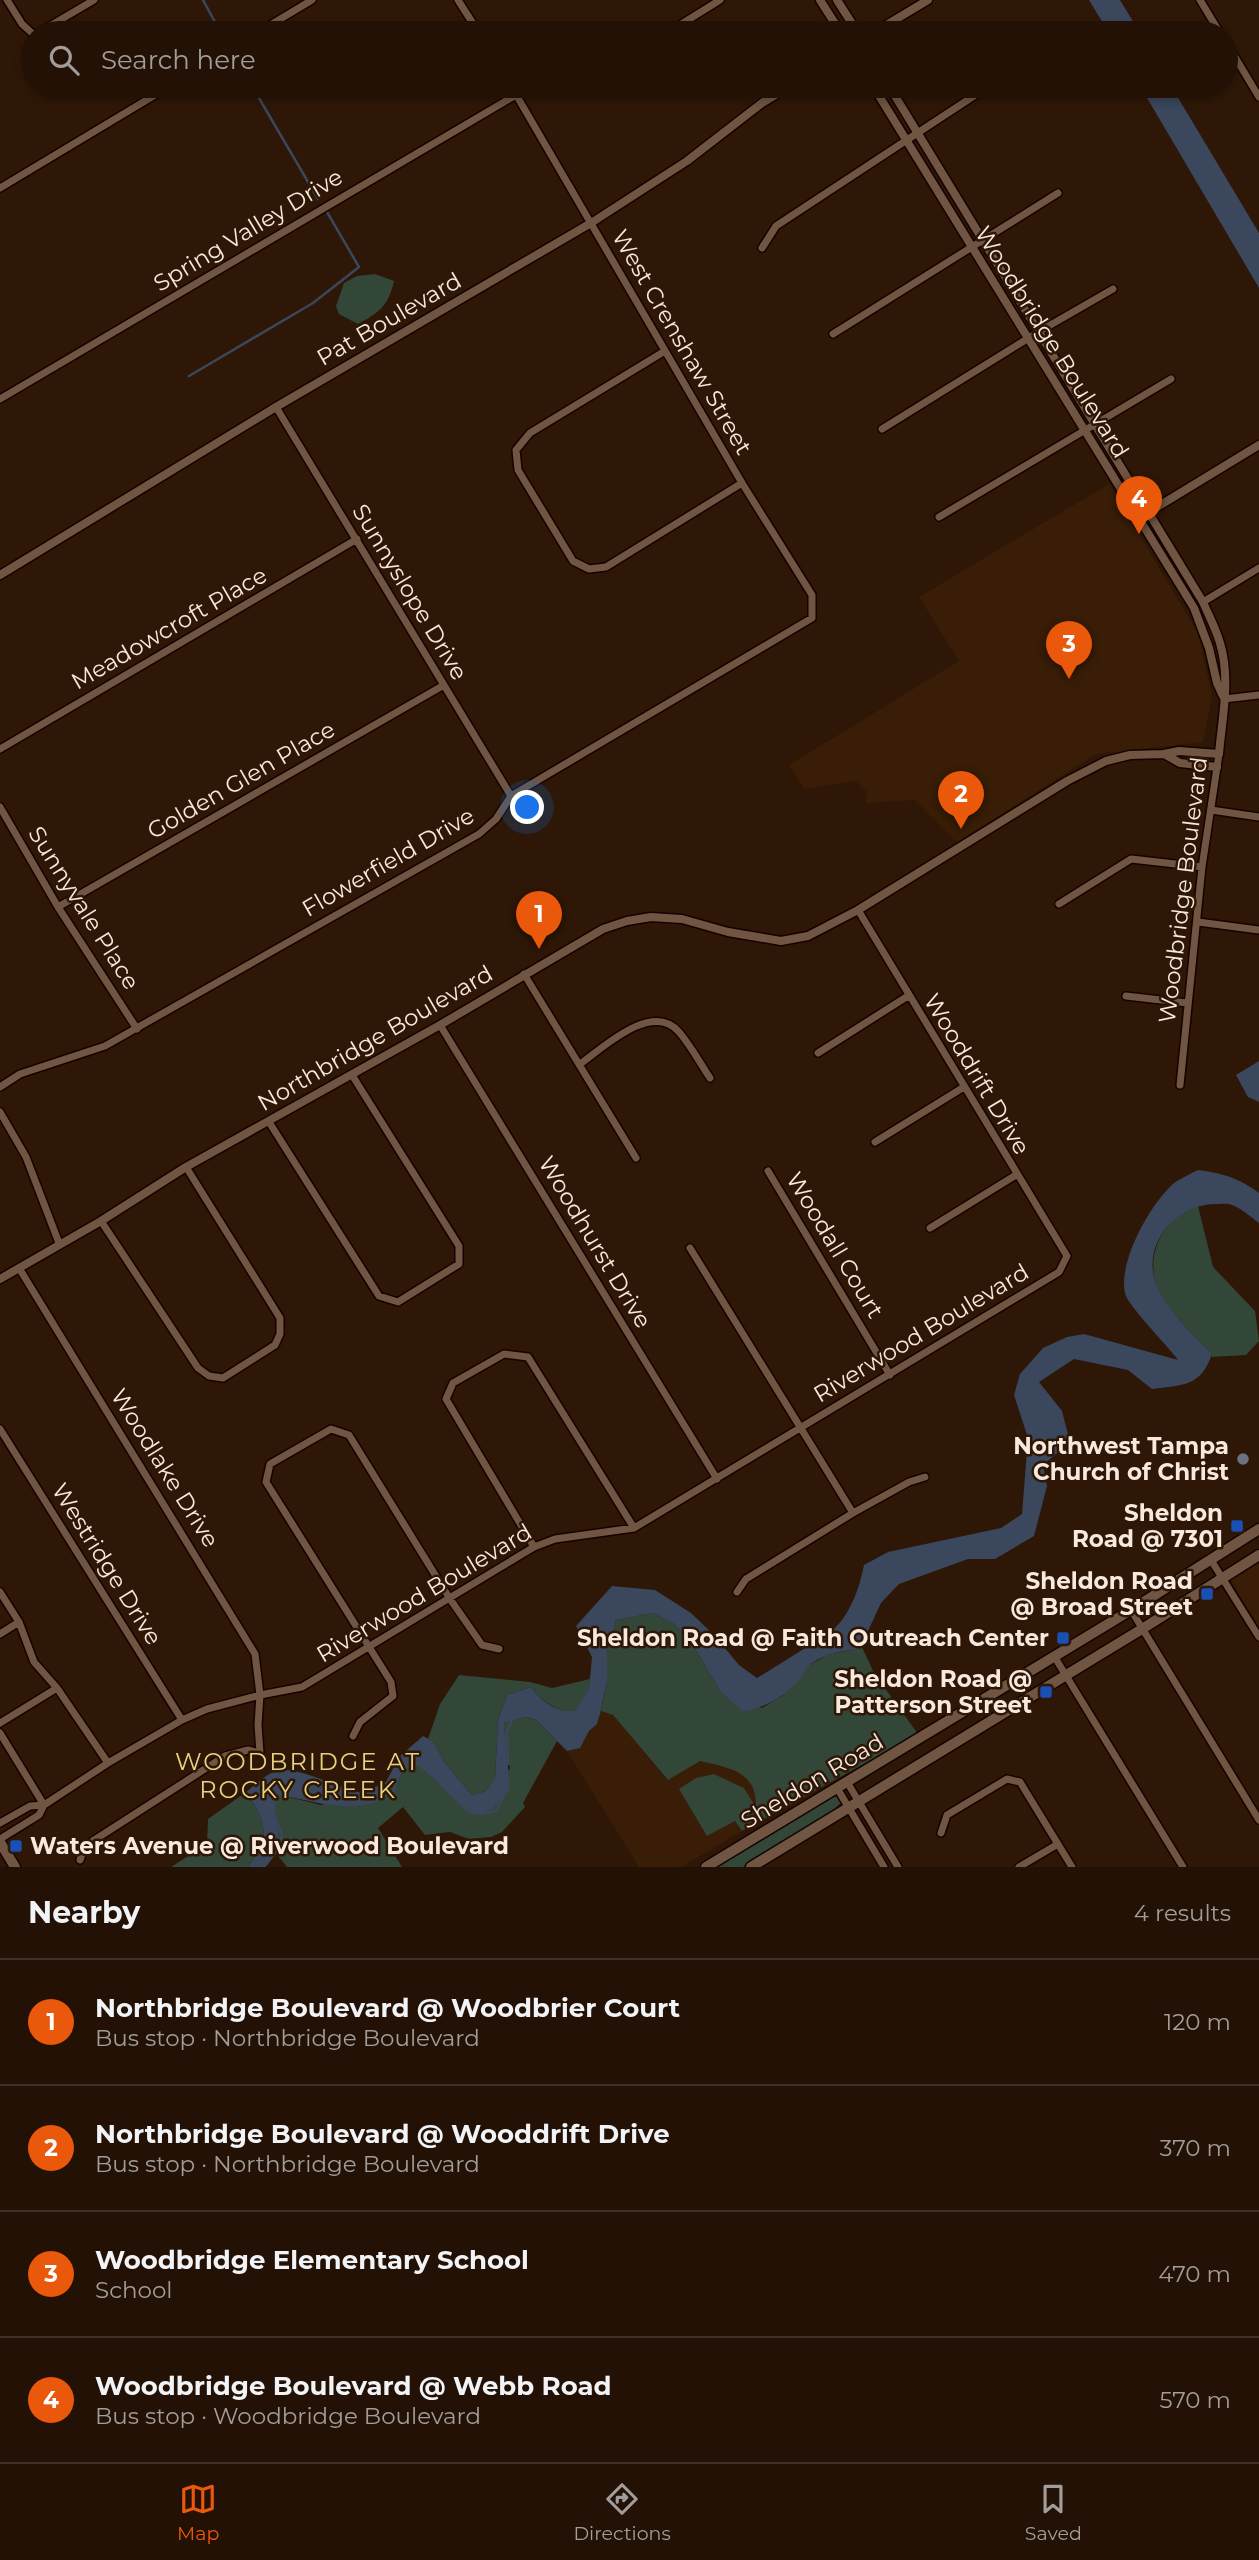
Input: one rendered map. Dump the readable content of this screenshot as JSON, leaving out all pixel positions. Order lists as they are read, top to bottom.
{
  "streets": {
    "main road": ["Sheldon Road"],
    "street": [
      "Spring Valley Drive",
      "Pat Boulevard",
      "West Crenshaw Street",
      "Woodbridge Boulevard",
      "Sunnyslope Drive",
      "Meadowcroft Place",
      "Golden Glen Place",
      "Flowerfield Drive",
      "Sunnyvale Place",
      "Northbridge Boulevard",
      "Wooddrift Drive",
      "Woodhurst Drive",
      "Woodall Court",
      "Riverwood Boulevard",
      "Woodlake Drive",
      "Westridge Drive"
    ]
  },
  "crossings": [
    ["Pat Boulevard", "West Crenshaw Street"],
    ["Pat Boulevard", "Sunnyslope Drive"],
    ["West Crenshaw Street", "Flowerfield Drive"],
    ["Woodbridge Boulevard", "Northbridge Boulevard"],
    ["Sunnyslope Drive", "Meadowcroft Place"],
    ["Sunnyslope Drive", "Golden Glen Place"],
    ["Sunnyslope Drive", "Flowerfield Drive"],
    ["Golden Glen Place", "Sunnyvale Place"],
    ["Flowerfield Drive", "Sunnyvale Place"],
    ["Northbridge Boulevard", "Wooddrift Drive"],
    ["Northbridge Boulevard", "Woodhurst Drive"],
    ["Northbridge Boulevard", "Woodlake Drive"],
    ["Wooddrift Drive", "Riverwood Boulevard"],
    ["Woodhurst Drive", "Riverwood Boulevard"],
    ["Woodall Court", "Riverwood Boulevard"],
    ["Riverwood Boulevard", "Woodlake Drive"],
    ["Riverwood Boulevard", "Westridge Drive"]
  ],
  "districts": ["WOODBRIDGE AT ROCKY CREEK"],
  "places": {
    "other": ["Northwest Tampa Church of Christ"],
    "transit": [
      "Sheldon Road @ 7301",
      "Sheldon Road @ Broad Street",
      "Sheldon Road @ Faith Outreach Center",
      "Sheldon Road @ Patterson Street",
      "Waters Avenue @ Riverwood Boulevard"
    ]
  },
  "page": {
    "search": "Search here",
    "pins": [
      "4",
      "3",
      "2",
      "1"
    ],
    "heading": ["Nearby", "4 results"],
    "list": [
      {
        "mark": "1",
        "name": "Northbridge Boulevard @ Woodbrier Court",
        "note": "Bus stop · Northbridge Boulevard",
        "value": "120 m"
      },
      {
        "mark": "2",
        "name": "Northbridge Boulevard @ Wooddrift Drive",
        "note": "Bus stop · Northbridge Boulevard",
        "value": "370 m"
      },
      {
        "mark": "3",
        "name": "Woodbridge Elementary School",
        "note": "School",
        "value": "470 m"
      },
      {
        "mark": "4",
        "name": "Woodbridge Boulevard @ Webb Road",
        "note": "Bus stop · Woodbridge Boulevard",
        "value": "570 m"
      }
    ],
    "nav": ["Map", "Directions", "Saved"]
  }
}
